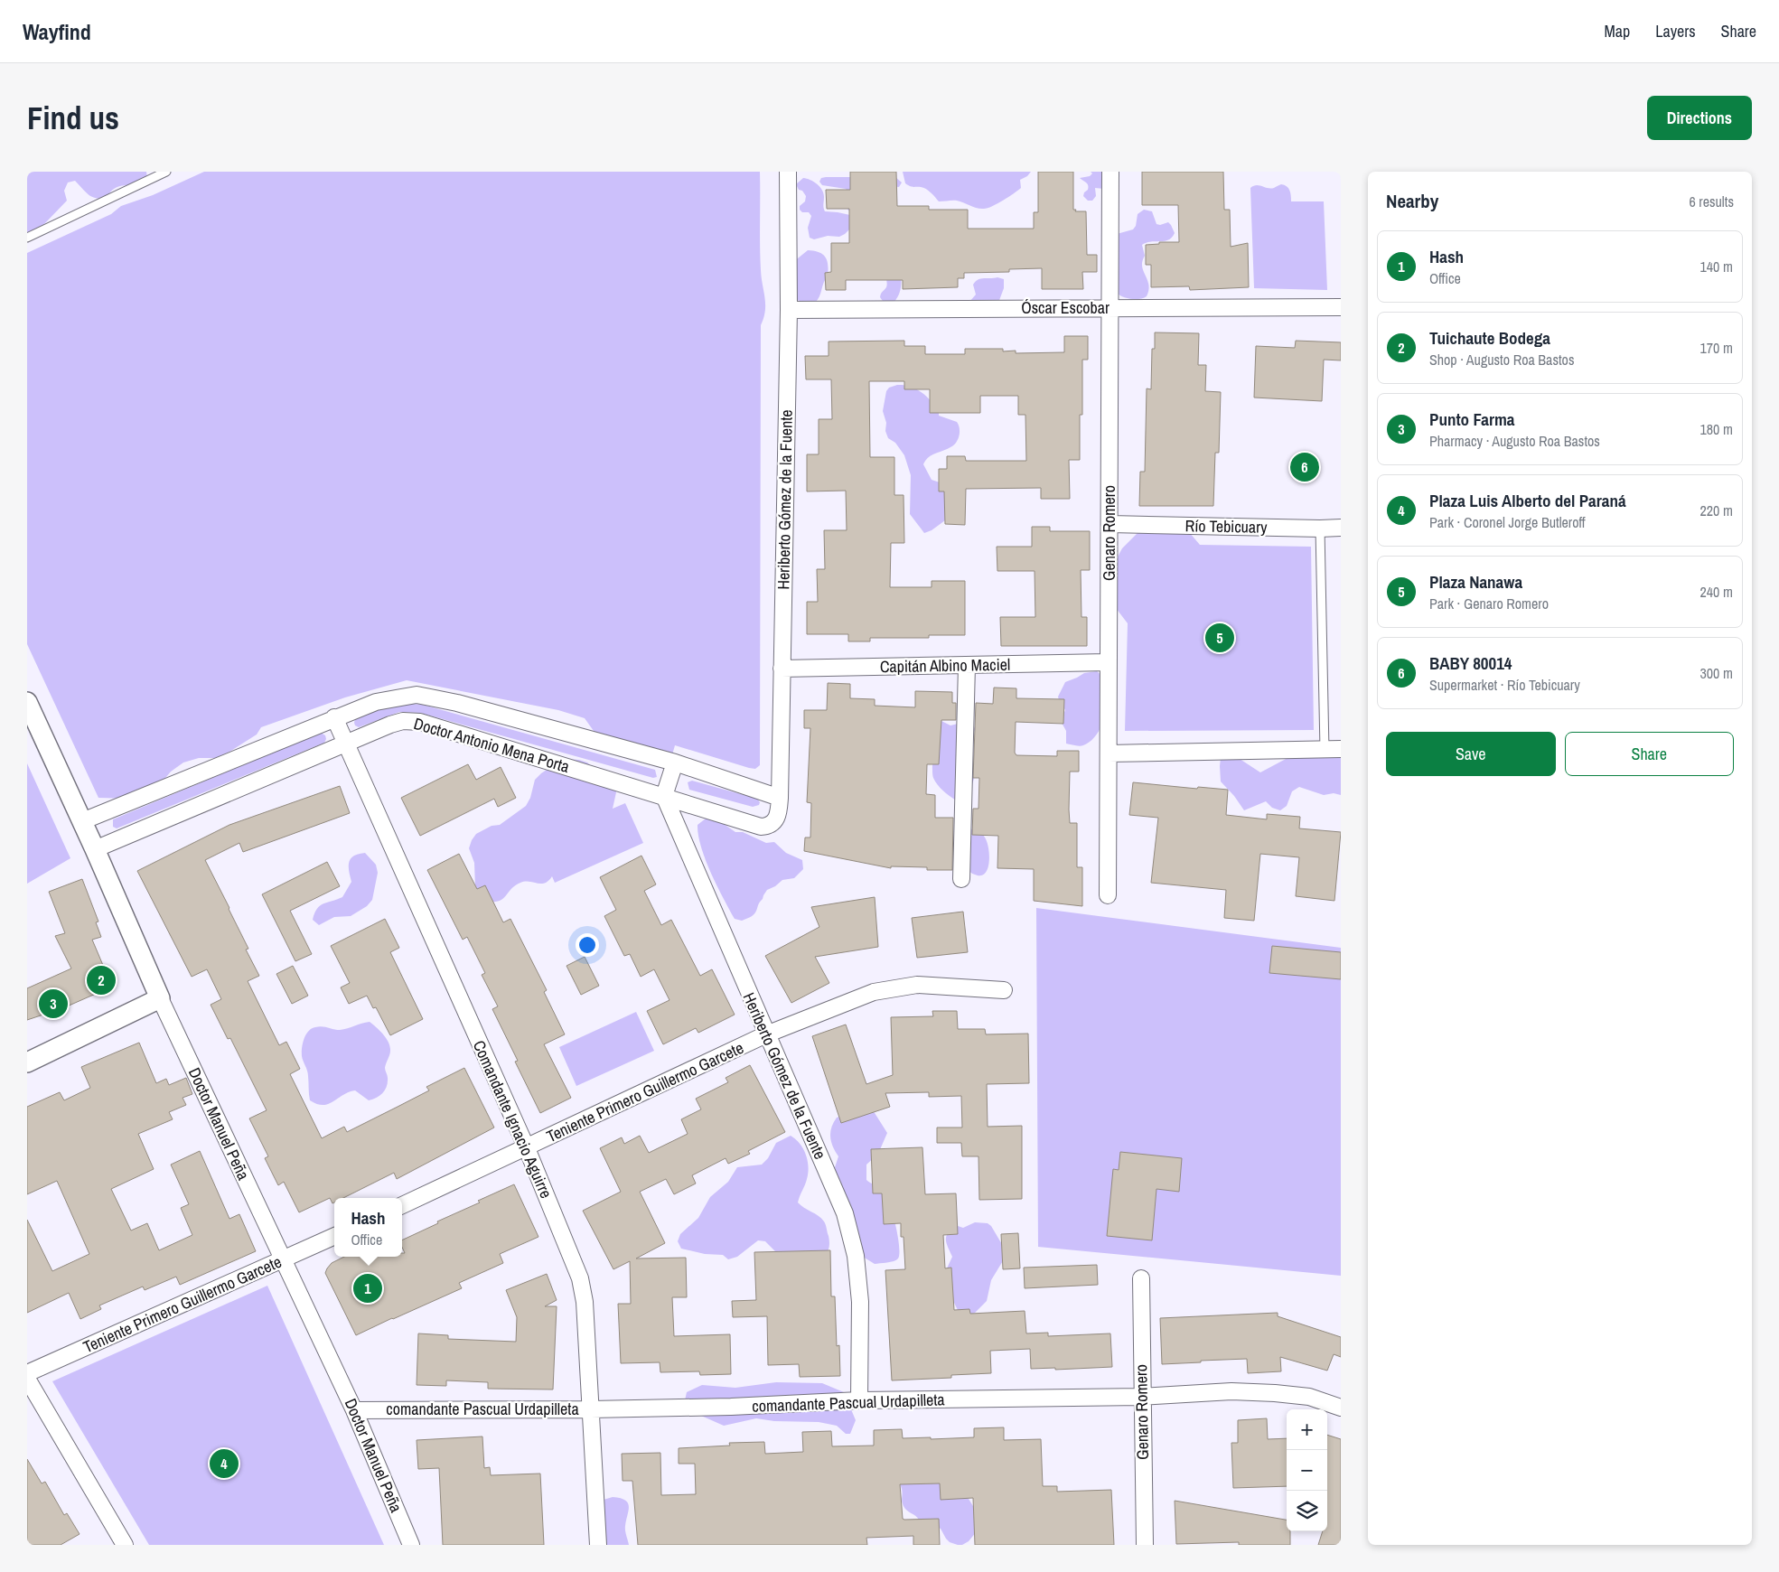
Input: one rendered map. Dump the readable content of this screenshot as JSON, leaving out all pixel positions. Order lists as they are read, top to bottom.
{
  "streets": {
    "street": [
      "Óscar Escobar",
      "Heriberto Gómez de la Fuente",
      "Río Tebicuary",
      "Genaro Romero",
      "Capitán Albino Maciel",
      "Doctor Antonio Mena Porta",
      "Teniente Primero Guillermo Garcete",
      "Comandante Ignacio Aguirre",
      "Doctor Manuel Peña",
      "comandante Pascual Urdapilleta"
    ]
  },
  "crossings": [
    ["Óscar Escobar", "Heriberto Gómez de la Fuente"],
    ["Óscar Escobar", "Genaro Romero"],
    ["Heriberto Gómez de la Fuente", "Capitán Albino Maciel"],
    ["Heriberto Gómez de la Fuente", "Doctor Antonio Mena Porta"],
    ["Heriberto Gómez de la Fuente", "Teniente Primero Guillermo Garcete"],
    ["Heriberto Gómez de la Fuente", "comandante Pascual Urdapilleta"],
    ["Río Tebicuary", "Genaro Romero"],
    ["Genaro Romero", "Capitán Albino Maciel"],
    ["Genaro Romero", "comandante Pascual Urdapilleta"],
    ["Doctor Antonio Mena Porta", "Comandante Ignacio Aguirre"],
    ["Doctor Antonio Mena Porta", "Doctor Manuel Peña"],
    ["Teniente Primero Guillermo Garcete", "Comandante Ignacio Aguirre"],
    ["Teniente Primero Guillermo Garcete", "Doctor Manuel Peña"],
    ["Comandante Ignacio Aguirre", "comandante Pascual Urdapilleta"],
    ["Doctor Manuel Peña", "comandante Pascual Urdapilleta"]
  ],
  "page": {
    "header": "Wayfind",
    "nav": ["Map", "Layers", "Share"],
    "buttons": [
      "Directions",
      ["Save", "Share"]
    ],
    "title": "Find us",
    "heading": ["Nearby", "6 results"],
    "list": [
      {
        "mark": "1",
        "name": "Hash",
        "note": "Office",
        "value": "140 m"
      },
      {
        "mark": "2",
        "name": "Tuichaute Bodega",
        "note": "Shop · Augusto Roa Bastos",
        "value": "170 m"
      },
      {
        "mark": "3",
        "name": "Punto Farma",
        "note": "Pharmacy · Augusto Roa Bastos",
        "value": "180 m"
      },
      {
        "mark": "4",
        "name": "Plaza Luis Alberto del Paraná",
        "note": "Park · Coronel Jorge Butleroff",
        "value": "220 m"
      },
      {
        "mark": "5",
        "name": "Plaza Nanawa",
        "note": "Park · Genaro Romero",
        "value": "240 m"
      },
      {
        "mark": "6",
        "name": "BABY 80014",
        "note": "Supermarket · Río Tebicuary",
        "value": "300 m"
      }
    ],
    "pins": [
      "6",
      "5",
      "2",
      "3",
      "1",
      "4"
    ],
    "popup": ["Hash", "Office"],
    "map_buttons": ["+", "−"]
  }
}
